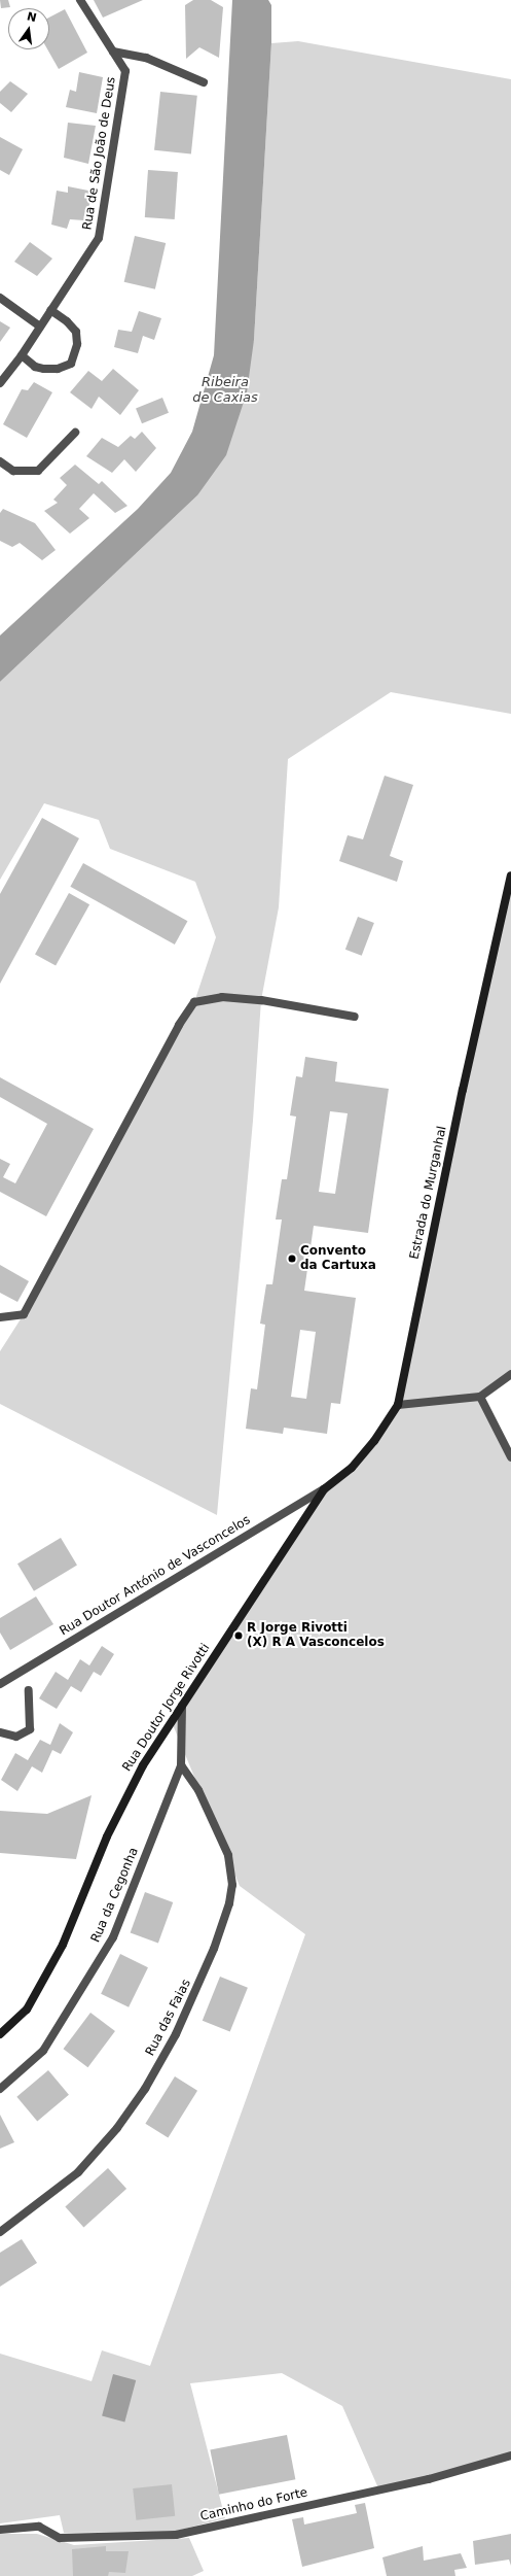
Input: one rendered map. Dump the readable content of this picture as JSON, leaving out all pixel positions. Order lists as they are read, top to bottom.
{
  "streets": {
    "street": [
      "Rua de São João de Deus",
      "Estrada do Murganhal",
      "Rua Doutor António de Vasconcelos",
      "Rua Doutor Jorge Rivotti",
      "Rua da Cegonha",
      "Rua das Faias",
      "Caminho do Forte"
    ]
  },
  "crossings": [
    ["Estrada do Murganhal", "Rua Doutor António de Vasconcelos"],
    ["Estrada do Murganhal", "Rua Doutor Jorge Rivotti"],
    ["Rua Doutor António de Vasconcelos", "Rua Doutor Jorge Rivotti"],
    ["Rua Doutor Jorge Rivotti", "Rua da Cegonha"],
    ["Rua da Cegonha", "Rua das Faias"]
  ],
  "water": ["Ribeira de Caxias"],
  "places": ["Convento da Cartuxa", "R Jorge Rivotti (X) R A Vasconcelos"],
  "north": "top"
}
